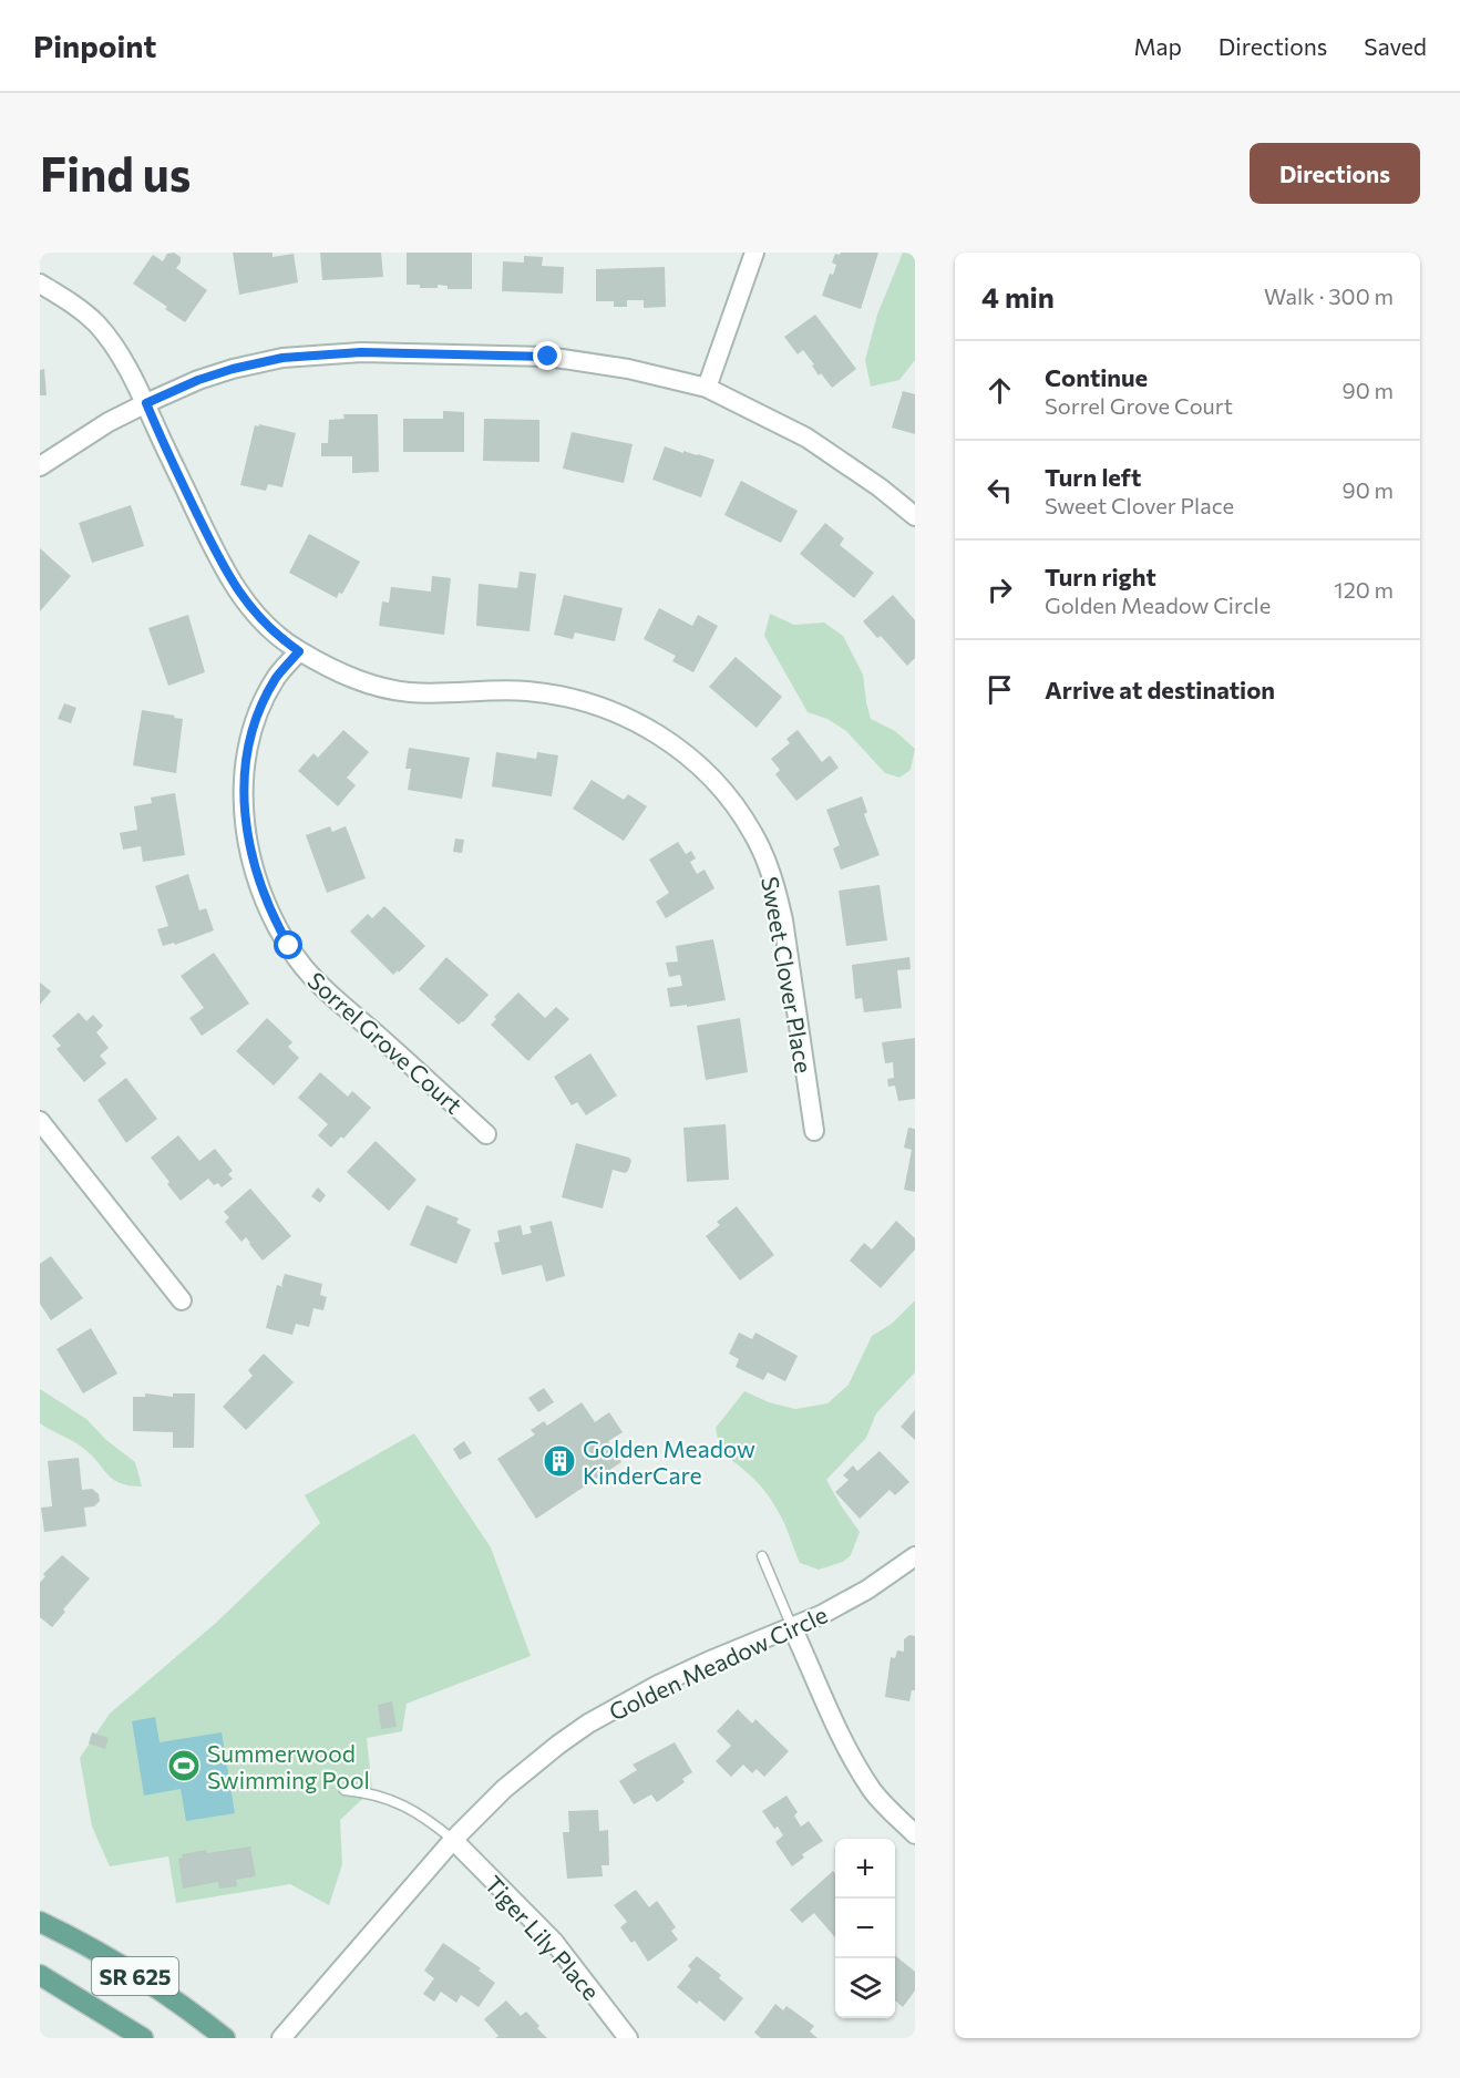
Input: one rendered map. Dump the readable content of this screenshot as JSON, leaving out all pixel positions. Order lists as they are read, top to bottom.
{
  "streets": {
    "main road": ["SR 625"],
    "street": [
      "Sweet Clover Place",
      "Sorrel Grove Court",
      "Golden Meadow Circle",
      "Tiger Lily Place"
    ]
  },
  "crossings": [
    ["Sweet Clover Place", "Sorrel Grove Court"],
    ["Golden Meadow Circle", "Tiger Lily Place"]
  ],
  "places": {
    "building": ["Golden Meadow KinderCare"],
    "sports": ["Summerwood Swimming Pool"]
  },
  "page": {
    "header": "Pinpoint",
    "nav": ["Map", "Directions", "Saved"],
    "buttons": "Directions",
    "title": "Find us",
    "heading": ["4 min", "Walk · 300 m"],
    "list": [
      ["Continue", "Sorrel Grove Court", "90 m"],
      ["Turn left", "Sweet Clover Place", "90 m"],
      ["Turn right", "Golden Meadow Circle", "120 m"],
      "Arrive at destination"
    ],
    "map_buttons": ["+", "−"]
  }
}
